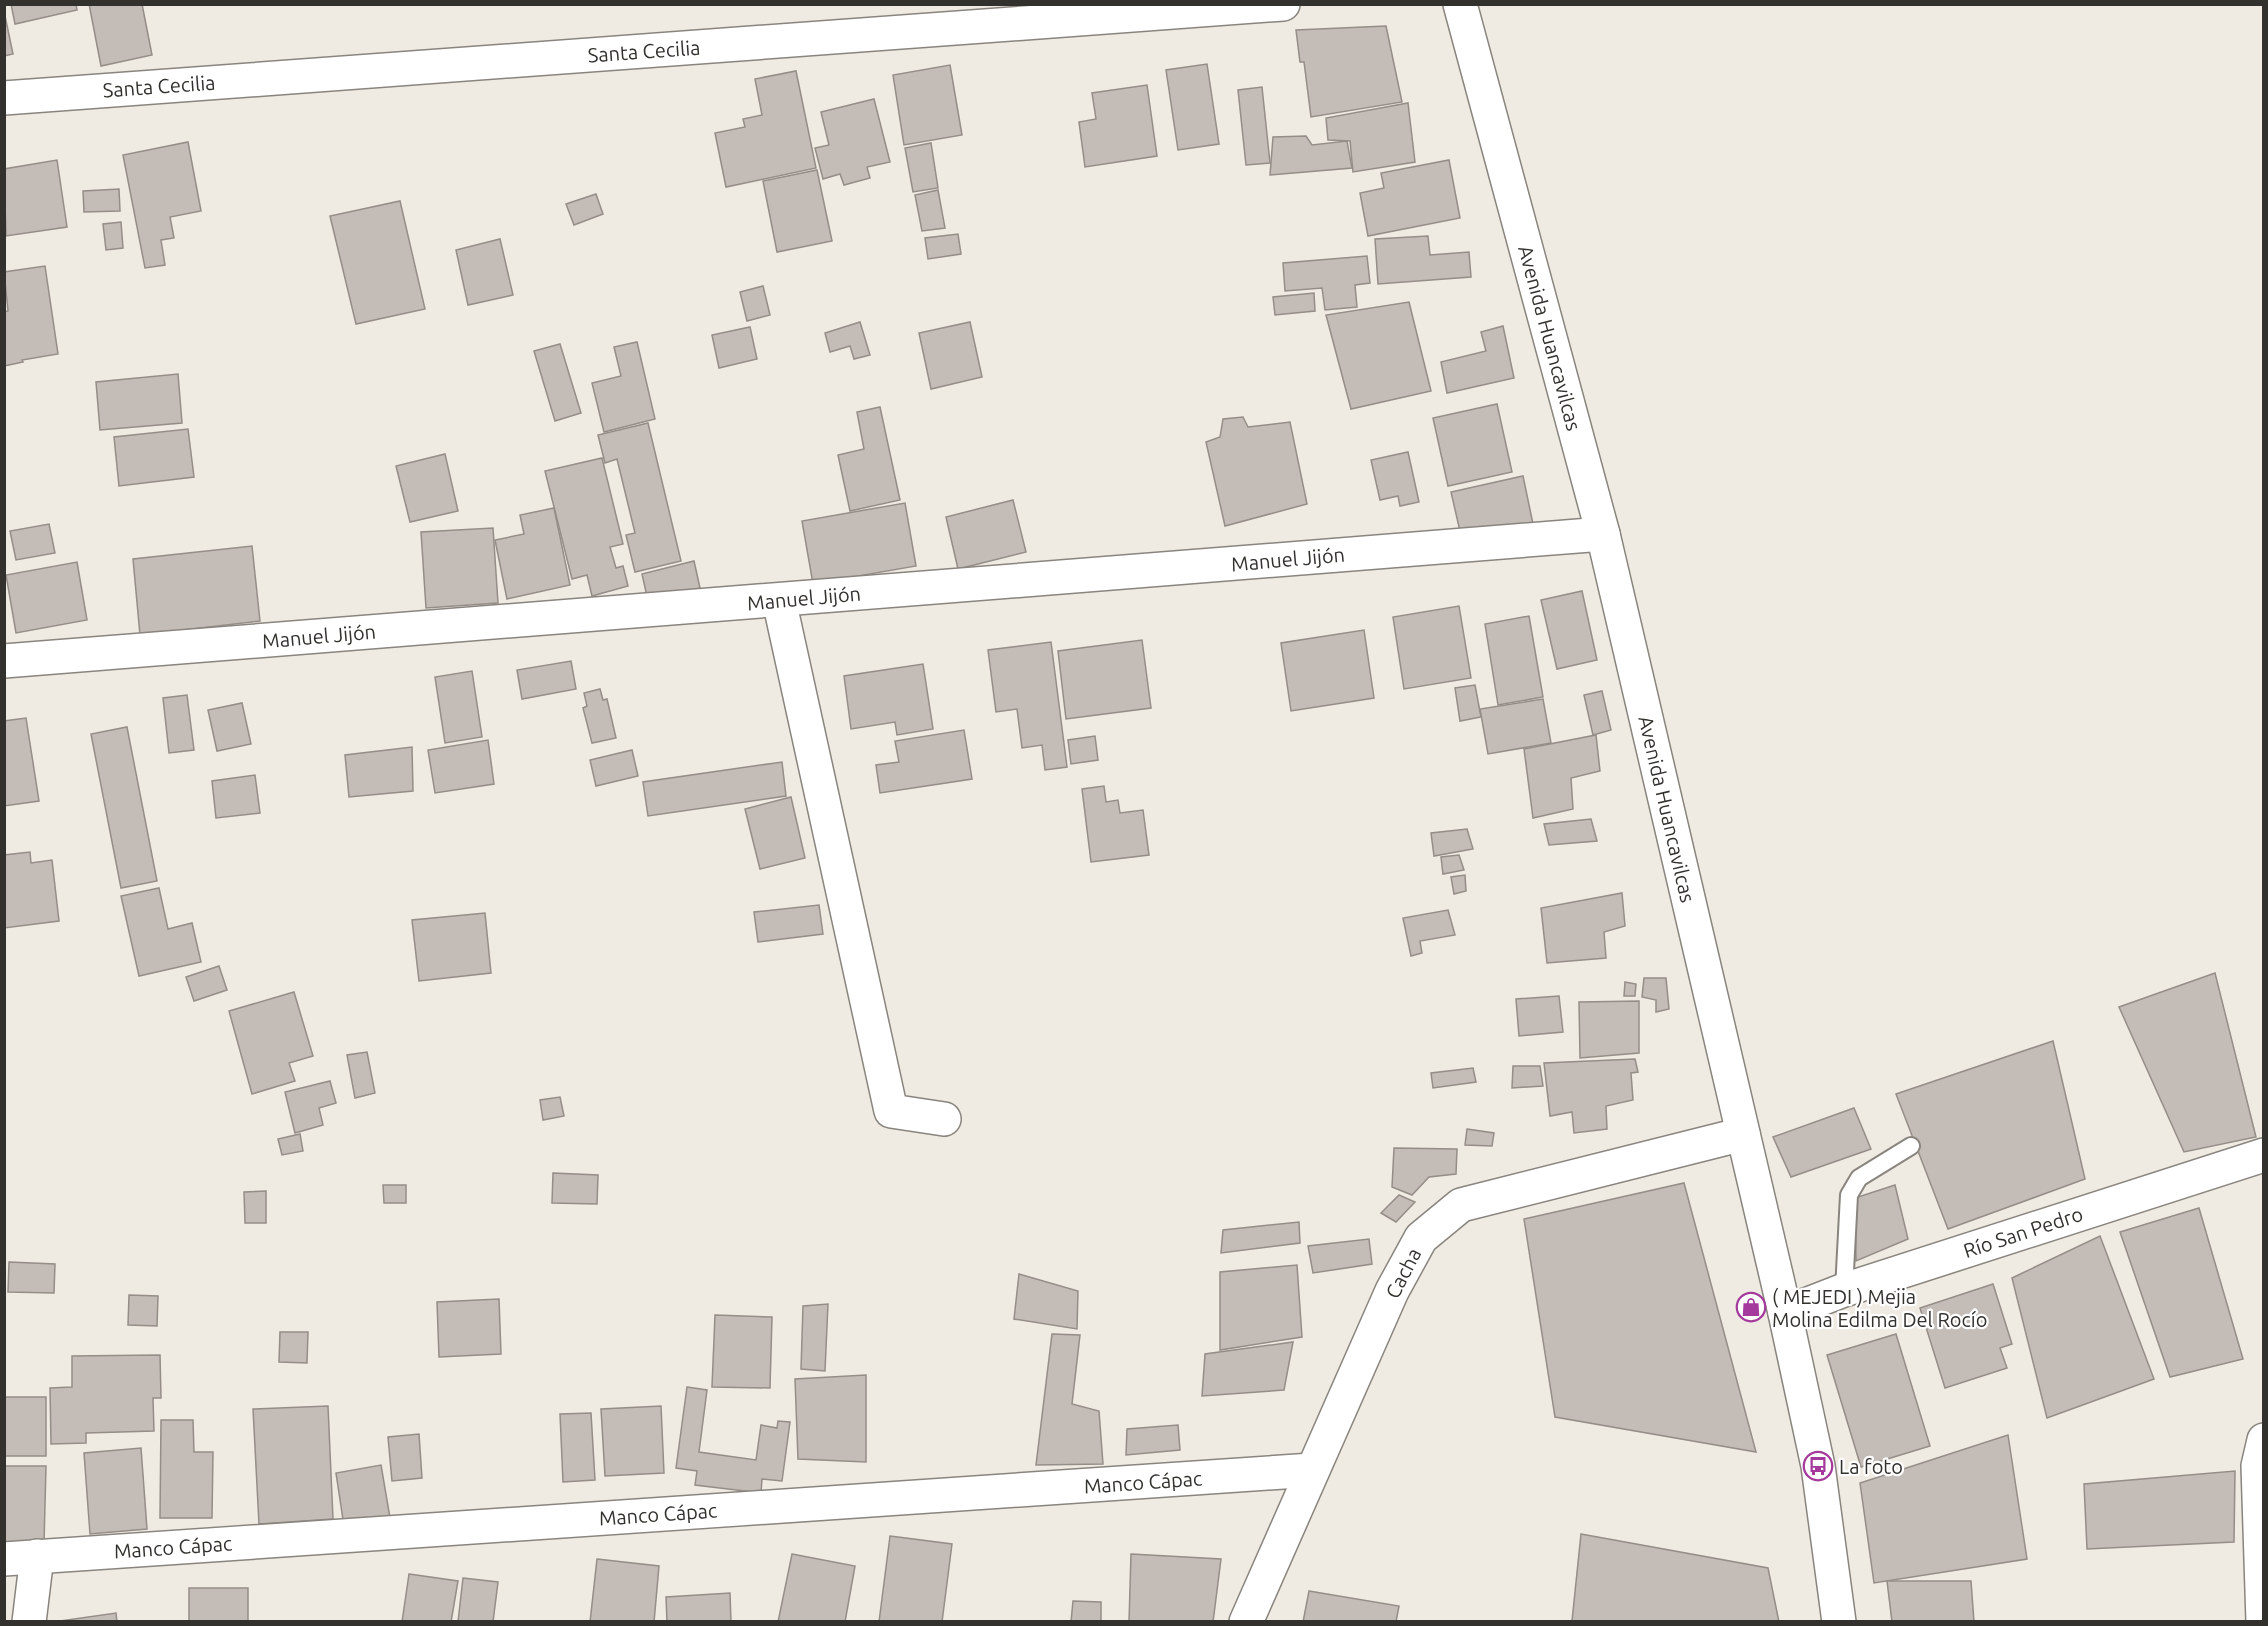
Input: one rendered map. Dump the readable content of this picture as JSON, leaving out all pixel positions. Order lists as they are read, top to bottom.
{
  "streets": {
    "street": [
      "Santa Cecilia",
      "Avenida Huancavilcas",
      "Manuel Jijón",
      "Río San Pedro",
      "Cacha",
      "Manco Cápac"
    ]
  },
  "crossings": [
    ["Avenida Huancavilcas", "Manuel Jijón"],
    ["Avenida Huancavilcas", "Río San Pedro"],
    ["Avenida Huancavilcas", "Cacha"],
    ["Cacha", "Manco Cápac"]
  ],
  "places": {
    "shop": ["( MEJEDI ) Mejia Molina Edilma Del Rocío"],
    "bus stop": ["La foto"]
  }
}
